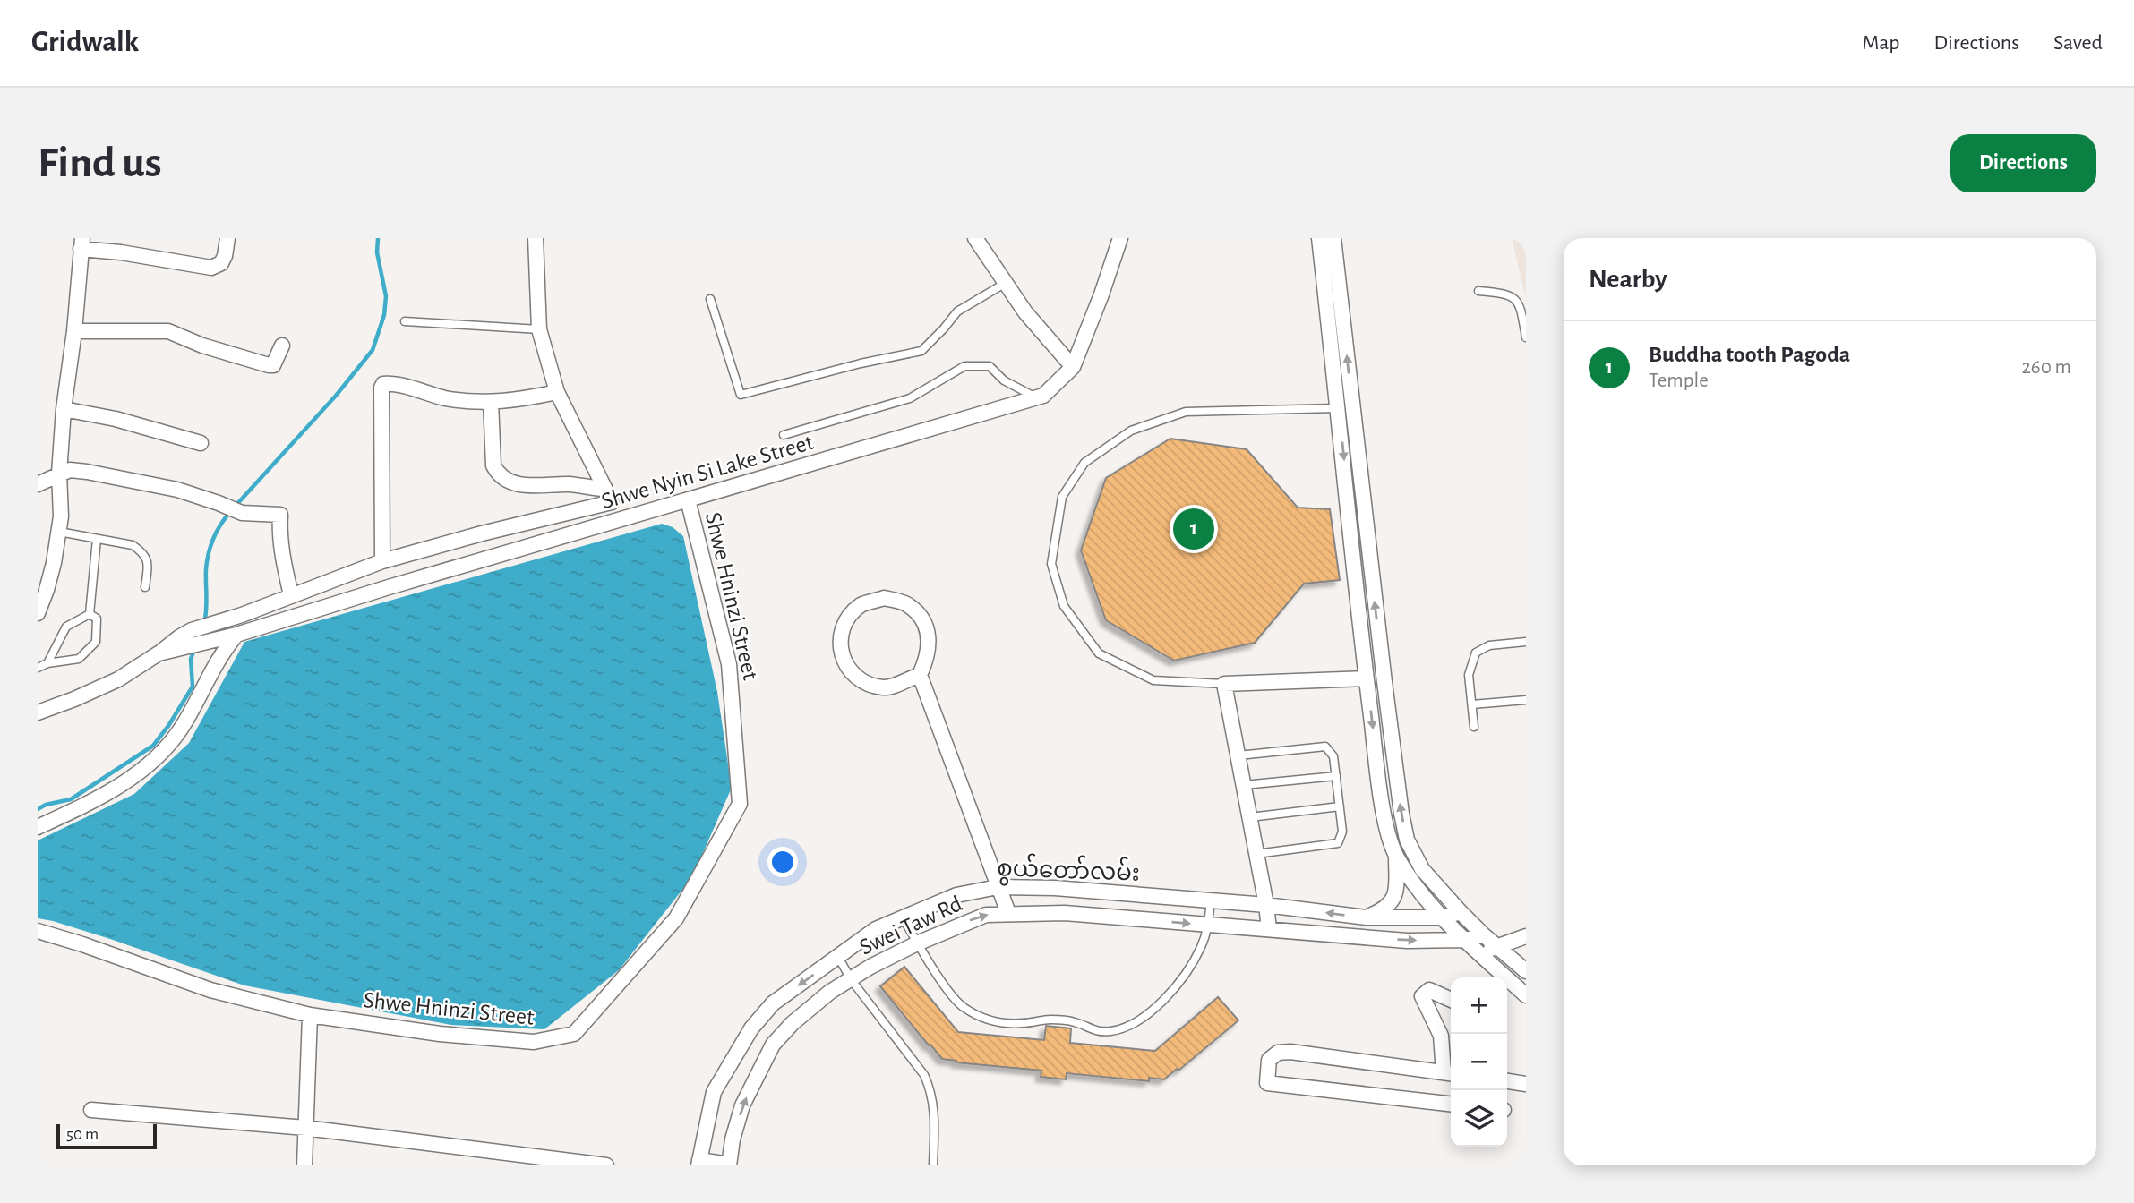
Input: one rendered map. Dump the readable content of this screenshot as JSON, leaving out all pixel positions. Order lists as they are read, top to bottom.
{
  "streets": {
    "street": [
      "Shwe Nyin Si Lake Street",
      "Shwe Hninzi Street",
      "စွယ်တော်လမ်း",
      "Swei Taw Rd"
    ]
  },
  "crossings": [
    ["Shwe Nyin Si Lake Street", "Shwe Hninzi Street"]
  ],
  "one_way": ["Swei Taw Rd"],
  "scale_bar": "50 m",
  "page": {
    "header": "Gridwalk",
    "nav": ["Map", "Directions", "Saved"],
    "buttons": "Directions",
    "title": "Find us",
    "heading": "Nearby",
    "list": [
      {
        "mark": "1",
        "name": "Buddha tooth Pagoda",
        "note": "Temple",
        "value": "260 m"
      }
    ],
    "pins": "1",
    "map_buttons": ["+", "−"],
    "scale": "50 m"
  }
}
